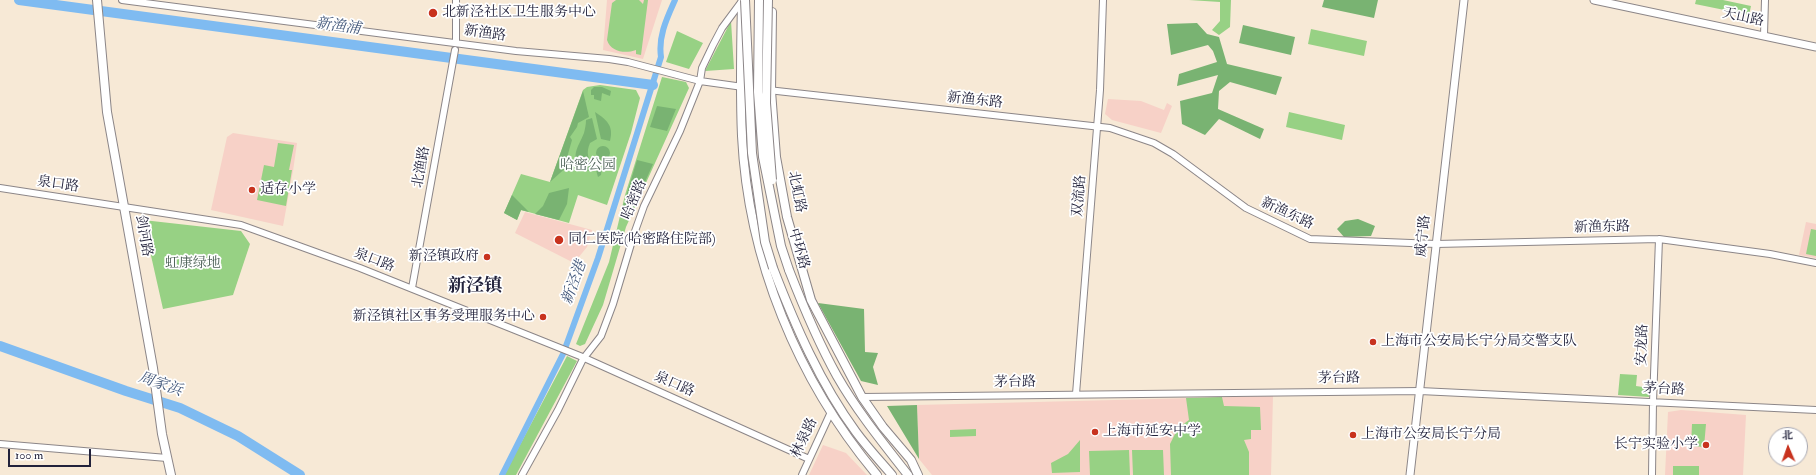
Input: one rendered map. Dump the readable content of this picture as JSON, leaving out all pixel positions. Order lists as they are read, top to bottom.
{
  "streets": {
    "main road": [
      "天山路",
      "北虹路",
      "剑河路",
      "威宁路",
      "中环路"
    ],
    "street": [
      "新渔路",
      "新渔东路",
      "北渔路",
      "泉口路",
      "双流路",
      "哈密路",
      "安龙路",
      "茅台路",
      "林泉路"
    ]
  },
  "crossings": [
    ["新渔路", "新渔东路"],
    ["新渔路", "北虹路"],
    ["新渔路", "哈密路"],
    ["新渔东路", "北虹路"],
    ["新渔东路", "双流路"],
    ["新渔东路", "威宁路"],
    ["新渔东路", "安龙路"],
    ["北渔路", "泉口路"],
    ["泉口路", "哈密路"],
    ["泉口路", "剑河路"],
    ["泉口路", "林泉路"],
    ["北虹路", "茅台路"],
    ["双流路", "茅台路"],
    ["哈密路", "中环路"],
    ["威宁路", "茅台路"],
    ["安龙路", "茅台路"]
  ],
  "districts": ["新泾镇"],
  "water": ["新渔浦", "新泾港", "周家浜"],
  "parks": ["哈密公园", "虹康绿地"],
  "places": [
    "北新泾社区卫生服务中心",
    "适存小学",
    "同仁医院(哈密路住院部)",
    "新泾镇政府",
    "新泾镇社区事务受理服务中心",
    "上海市公安局长宁分局交警支队",
    "上海市延安中学",
    "上海市公安局长宁分局",
    "长宁实验小学"
  ],
  "scale_bar": "100 m",
  "north": "top"
}
